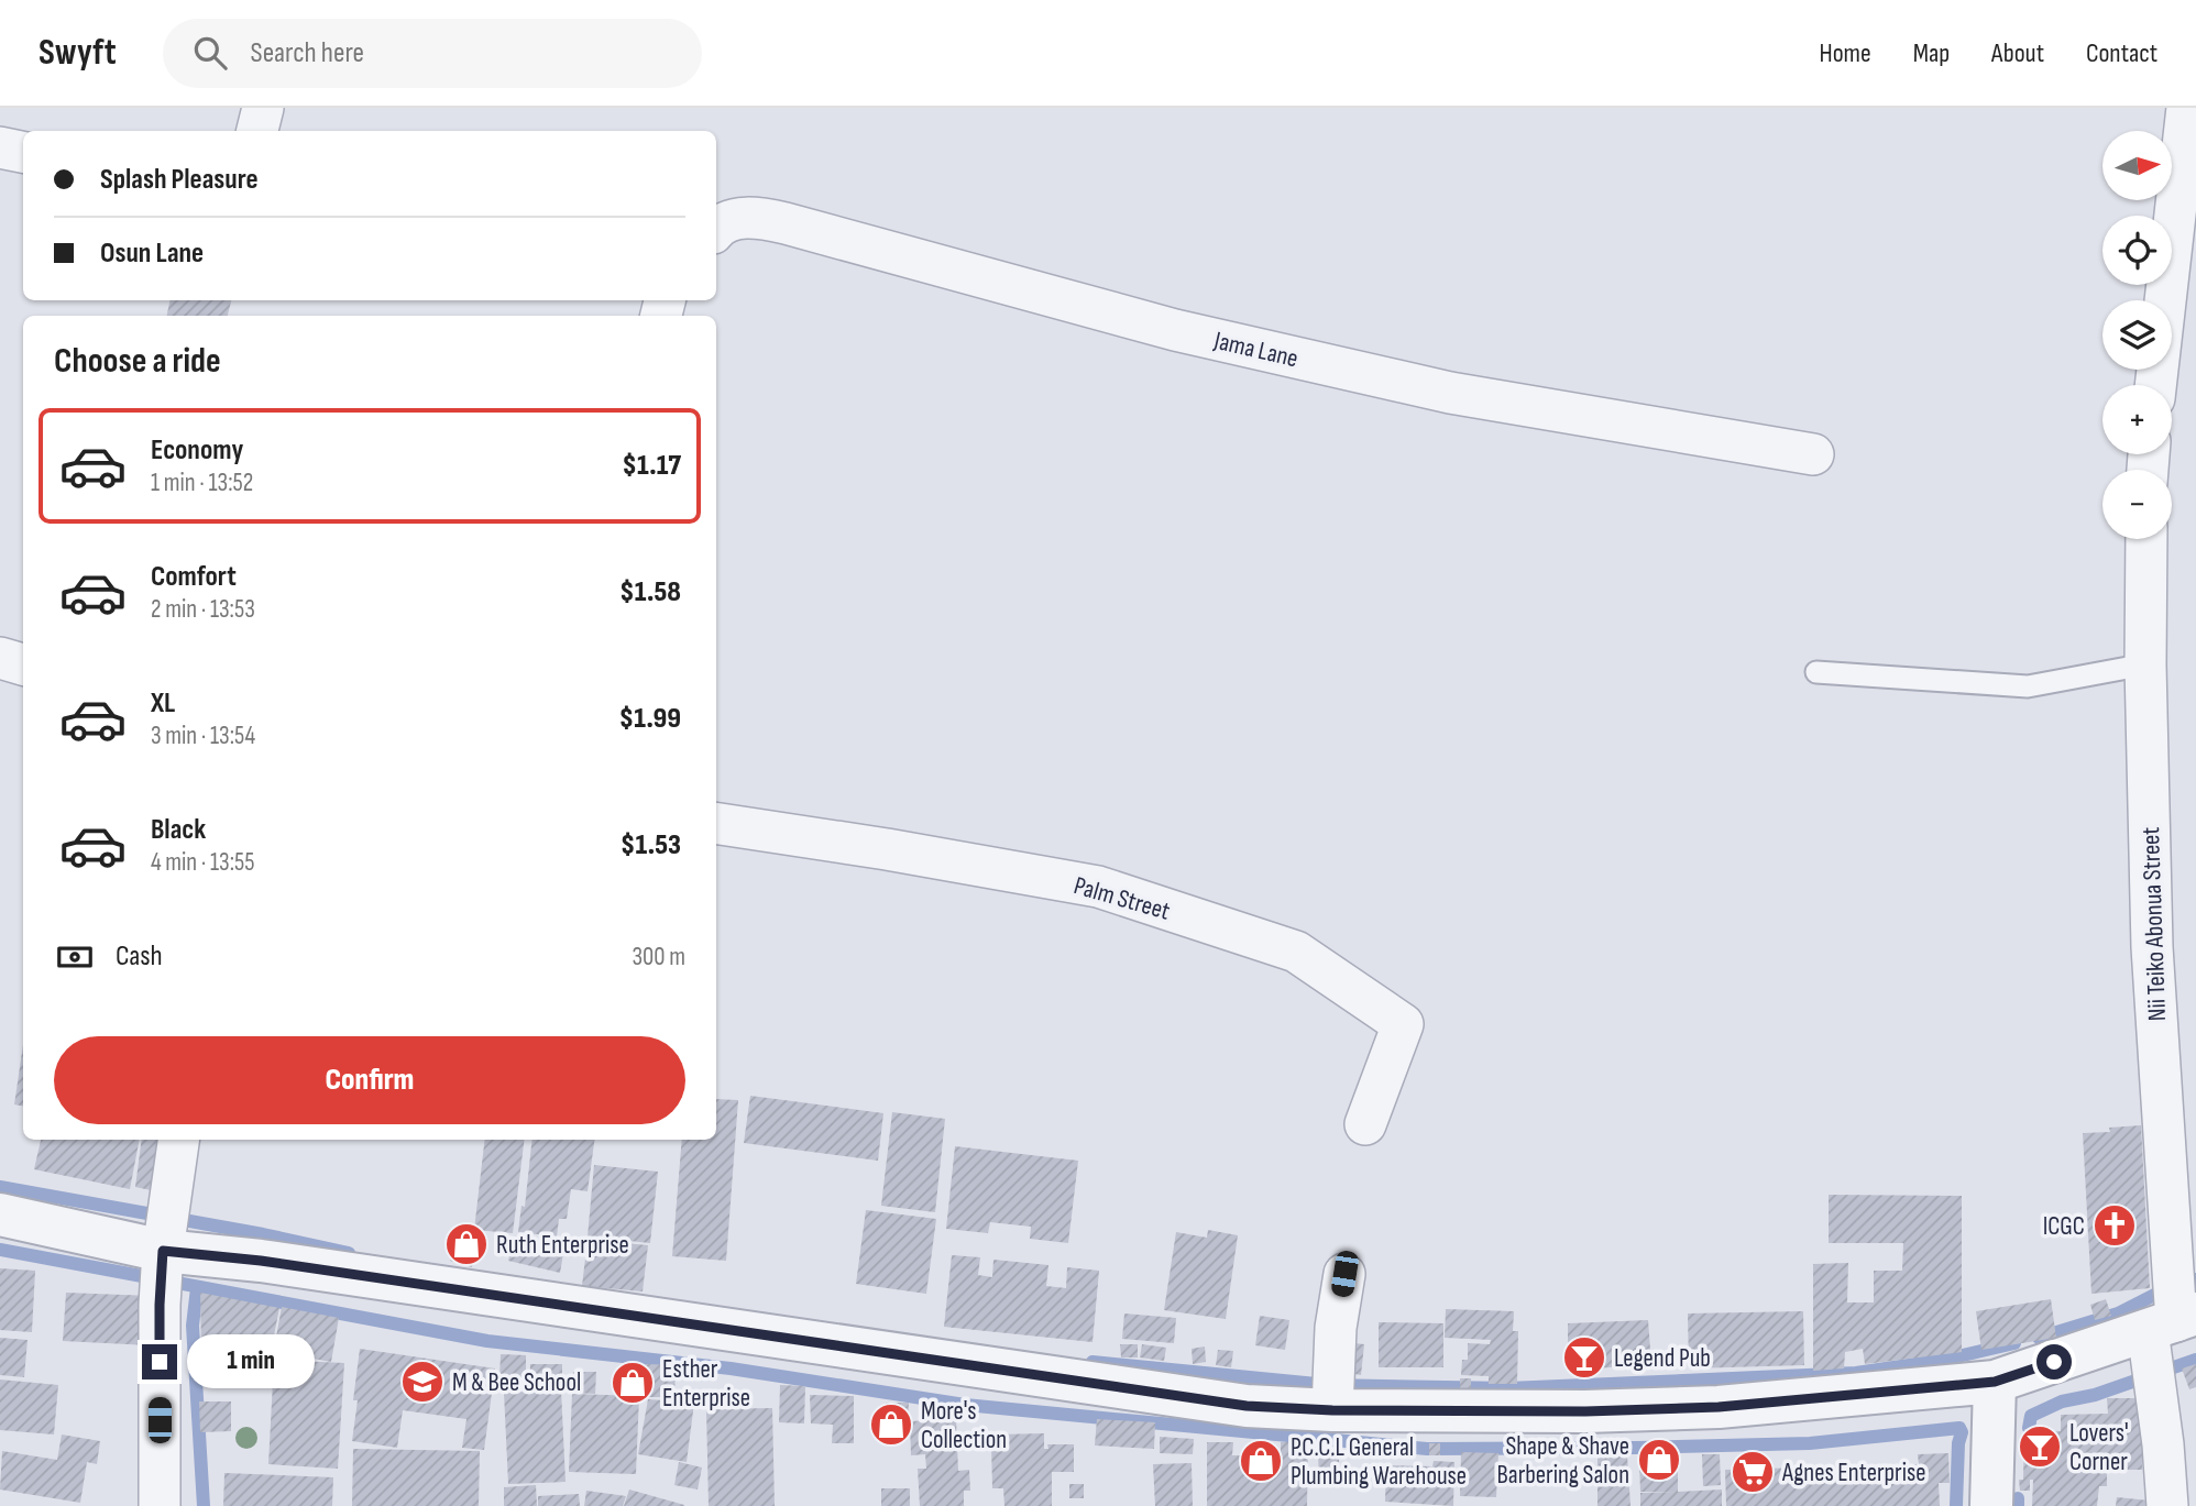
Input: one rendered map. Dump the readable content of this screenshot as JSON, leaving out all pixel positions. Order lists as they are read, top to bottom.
{
  "streets": {
    "street": ["Jama Lane", "Palm Street", "Nii Teiko Abonua Street"]
  },
  "places": {
    "church": ["ICGC"],
    "shop": [
      "Ruth Enterprise",
      "Esther Enterprise",
      "More's Collection",
      "Shape & Shave Barbering Salon",
      "P.C.C.L General Plumbing Warehouse"
    ],
    "bar": ["Legend Pub", "Lovers' Corner"],
    "school or university": ["M & Bee School"],
    "supermarket": ["Agnes Enterprise"]
  },
  "north": "right",
  "page": {
    "header": "Swyft",
    "search": "Search here",
    "nav": [
      "Home",
      "Map",
      "About",
      "Contact"
    ],
    "map_buttons": ["+", "−"],
    "banner": ["Splash Pleasure", "Osun Lane"],
    "heading": "Choose a ride",
    "list": [
      {
        "name": "Economy",
        "note": "1 min · 13:52",
        "value": "$1.17"
      },
      {
        "name": "Comfort",
        "note": "2 min · 13:53",
        "value": "$1.58"
      },
      {
        "name": "XL",
        "note": "3 min · 13:54",
        "value": "$1.99"
      },
      {
        "name": "Black",
        "note": "4 min · 13:55",
        "value": "$1.53"
      }
    ],
    "pay": ["Cash", "300 m"],
    "buttons": "Confirm",
    "bubble": "1 min"
  }
}
